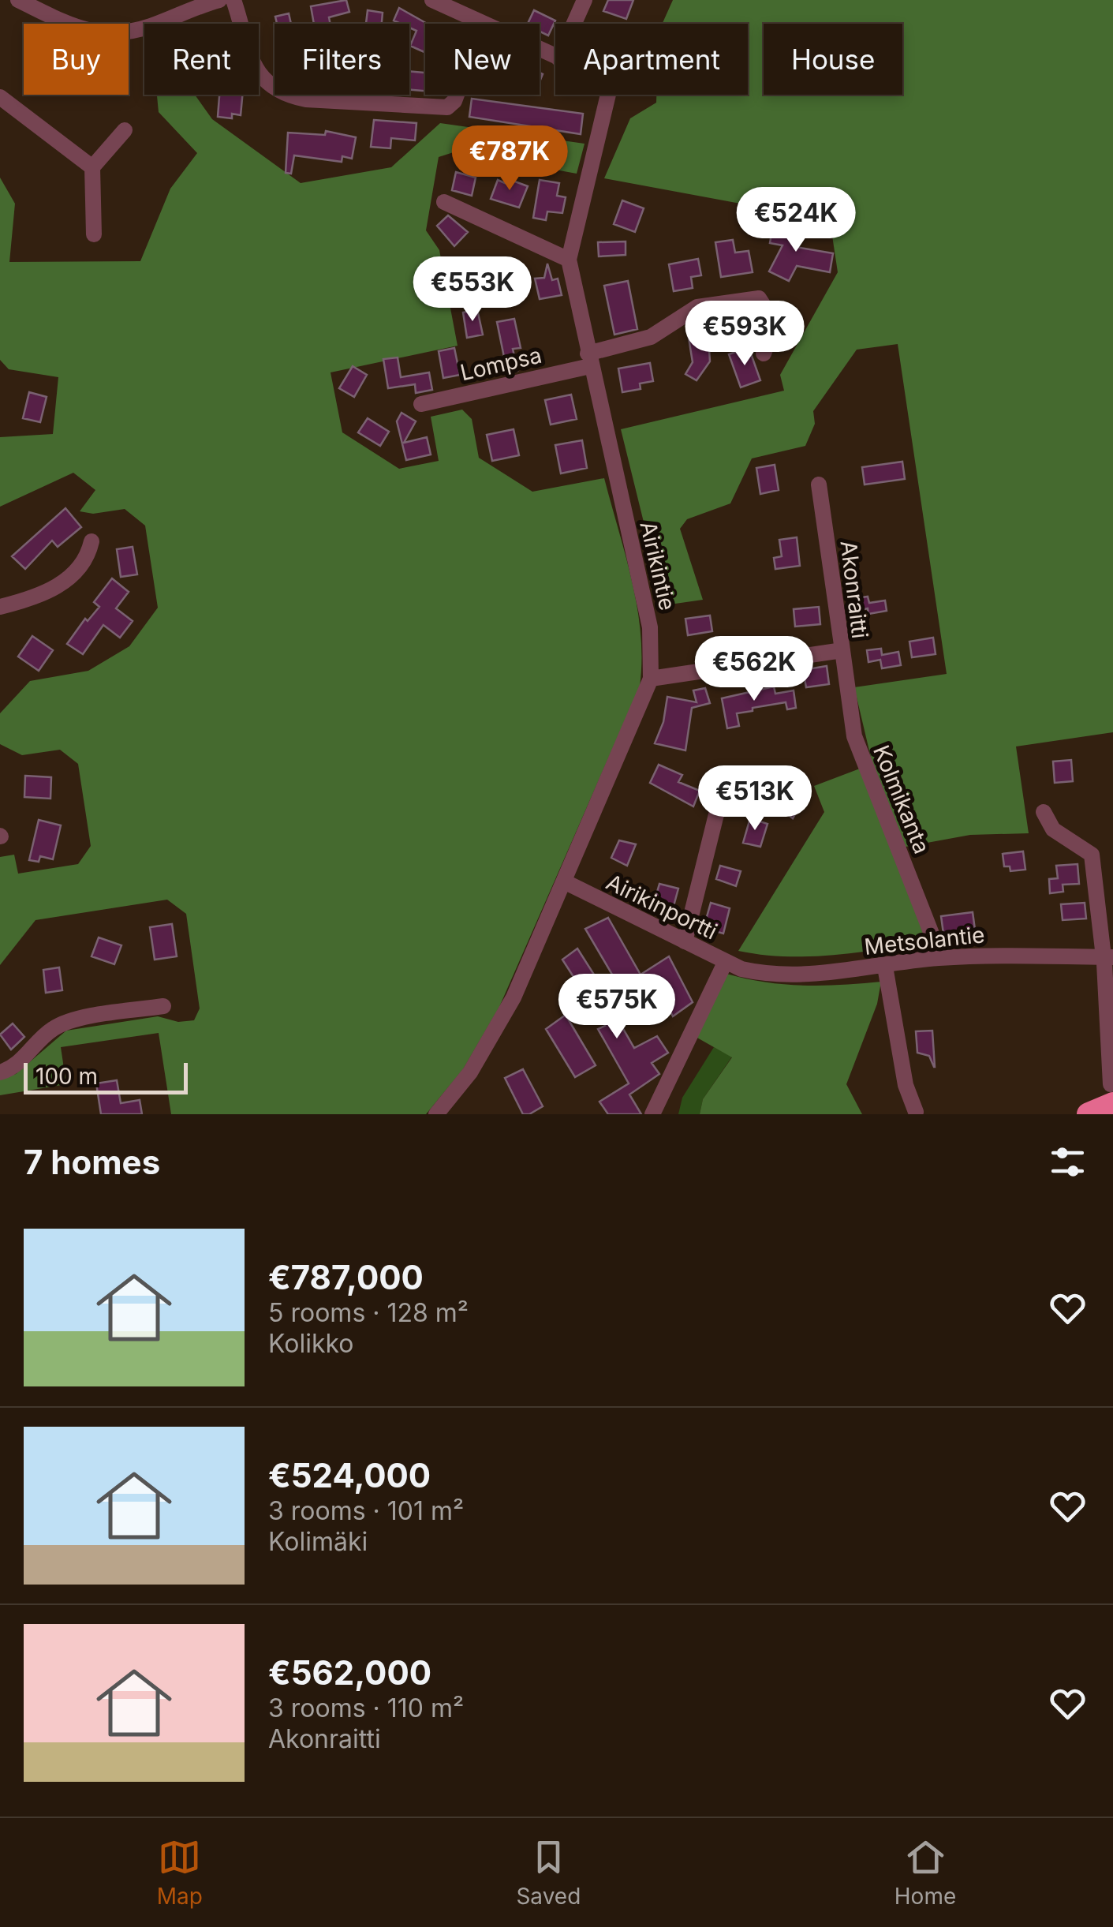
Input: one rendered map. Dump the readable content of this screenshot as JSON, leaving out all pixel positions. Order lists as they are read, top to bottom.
{
  "streets": {
    "street": [
      "Lompsa",
      "Airikintie",
      "Akonraitti",
      "Kolmikanta",
      "Airikinportti",
      "Metsolantie"
    ]
  },
  "crossings": [
    ["Lompsa", "Airikintie"],
    ["Airikintie", "Akonraitti"],
    ["Airikintie", "Airikinportti"],
    ["Akonraitti", "Kolmikanta"],
    ["Kolmikanta", "Metsolantie"],
    ["Airikinportti", "Metsolantie"]
  ],
  "scale_bar": "100 m",
  "page": {
    "chip": [
      "Buy",
      "Rent",
      "Filters",
      "New",
      "Apartment",
      "House"
    ],
    "price": [
      "€787K",
      "€524K",
      "€553K",
      "€593K",
      "€562K",
      "€513K",
      "€575K"
    ],
    "scale": "100 m",
    "heading": "7 homes",
    "list": [
      {
        "name": "€787,000",
        "note": "5 rooms · 128 m² · Kolikko"
      },
      {
        "name": "€524,000",
        "note": "3 rooms · 101 m² · Kolimäki"
      },
      {
        "name": "€562,000",
        "note": "3 rooms · 110 m² · Akonraitti"
      }
    ],
    "tabs": ["Map", "Saved", "Home"]
  }
}
